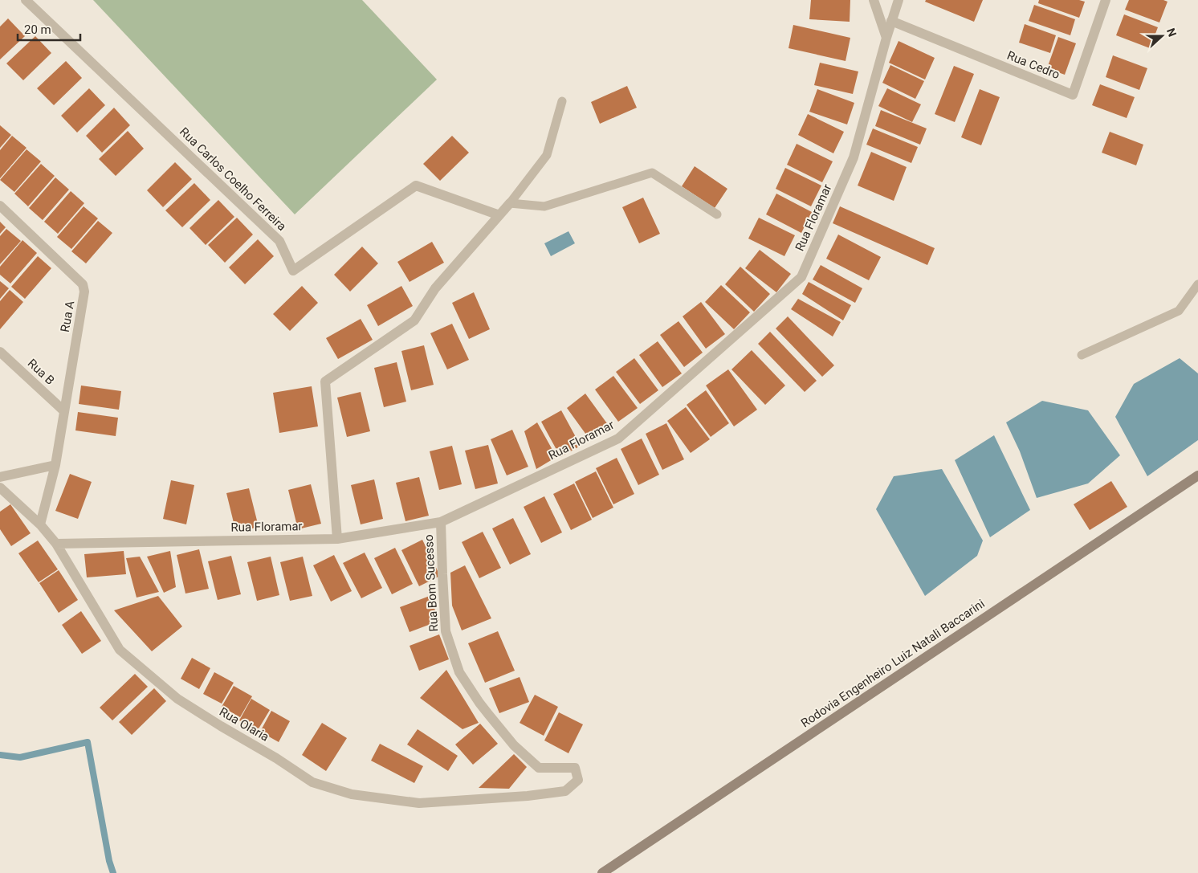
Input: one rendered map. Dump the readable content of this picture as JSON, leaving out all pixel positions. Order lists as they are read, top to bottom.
{
  "streets": {
    "main road": ["Rodovia Engenheiro Luiz Natali Baccarini"],
    "street": [
      "Rua Cedro",
      "Rua Carlos Coelho Ferreira",
      "Rua Floramar",
      "Rua A",
      "Rua B",
      "Rua Bom Sucesso",
      "Rua Olaria"
    ]
  },
  "crossings": [
    ["Rua Cedro", "Rua Floramar"],
    ["Rua Floramar", "Rua Bom Sucesso"],
    ["Rua Floramar", "Rua Olaria"],
    ["Rua A", "Rua B"],
    ["Rua A", "Rua Olaria"],
    ["Rua Bom Sucesso", "Rua Olaria"]
  ],
  "scale_bar": "20 m",
  "north": "right"
}
